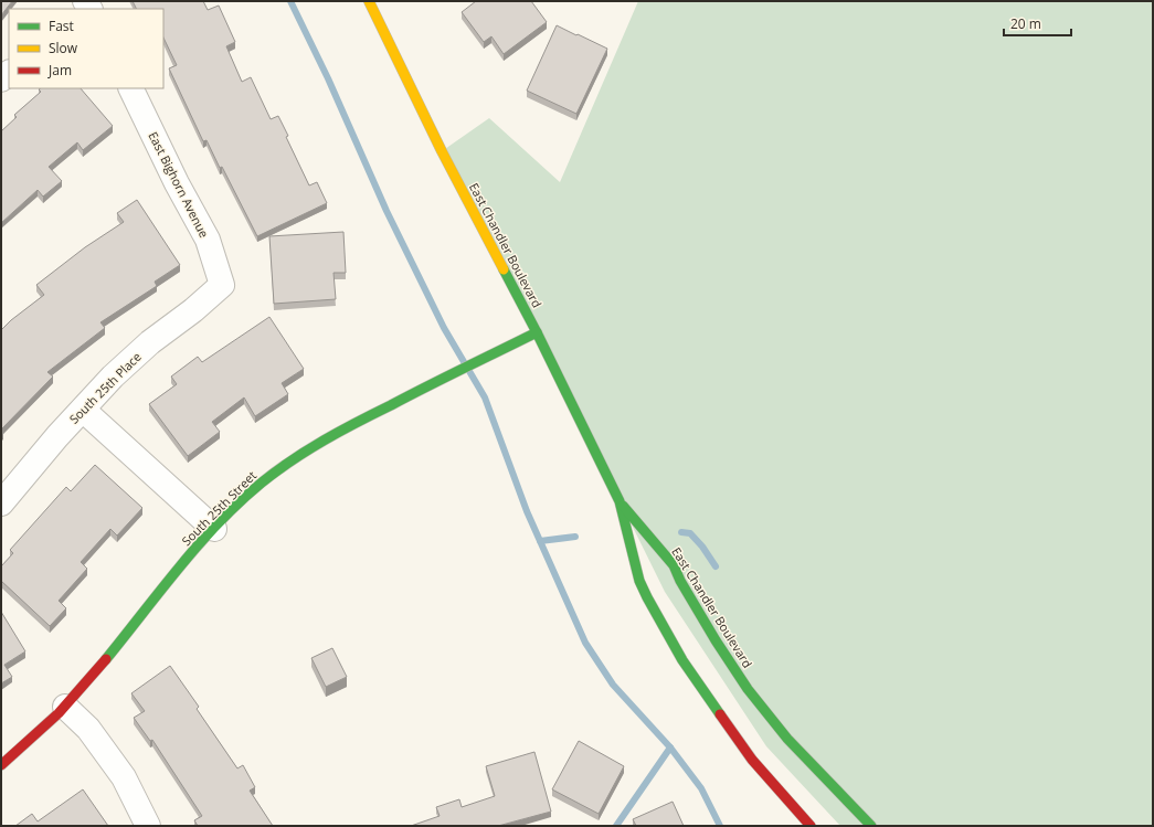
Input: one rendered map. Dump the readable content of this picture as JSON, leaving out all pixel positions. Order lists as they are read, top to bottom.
{
  "streets": {
    "main road": ["East Chandler Boulevard", "South 25th Street"],
    "street": ["East Bighorn Avenue", "South 25th Place"]
  },
  "crossings": [
    ["East Bighorn Avenue", "South 25th Place"],
    ["East Chandler Boulevard", "South 25th Street"]
  ],
  "legend": ["Fast", "Slow", "Jam"],
  "scale_bar": "20 m"
}
